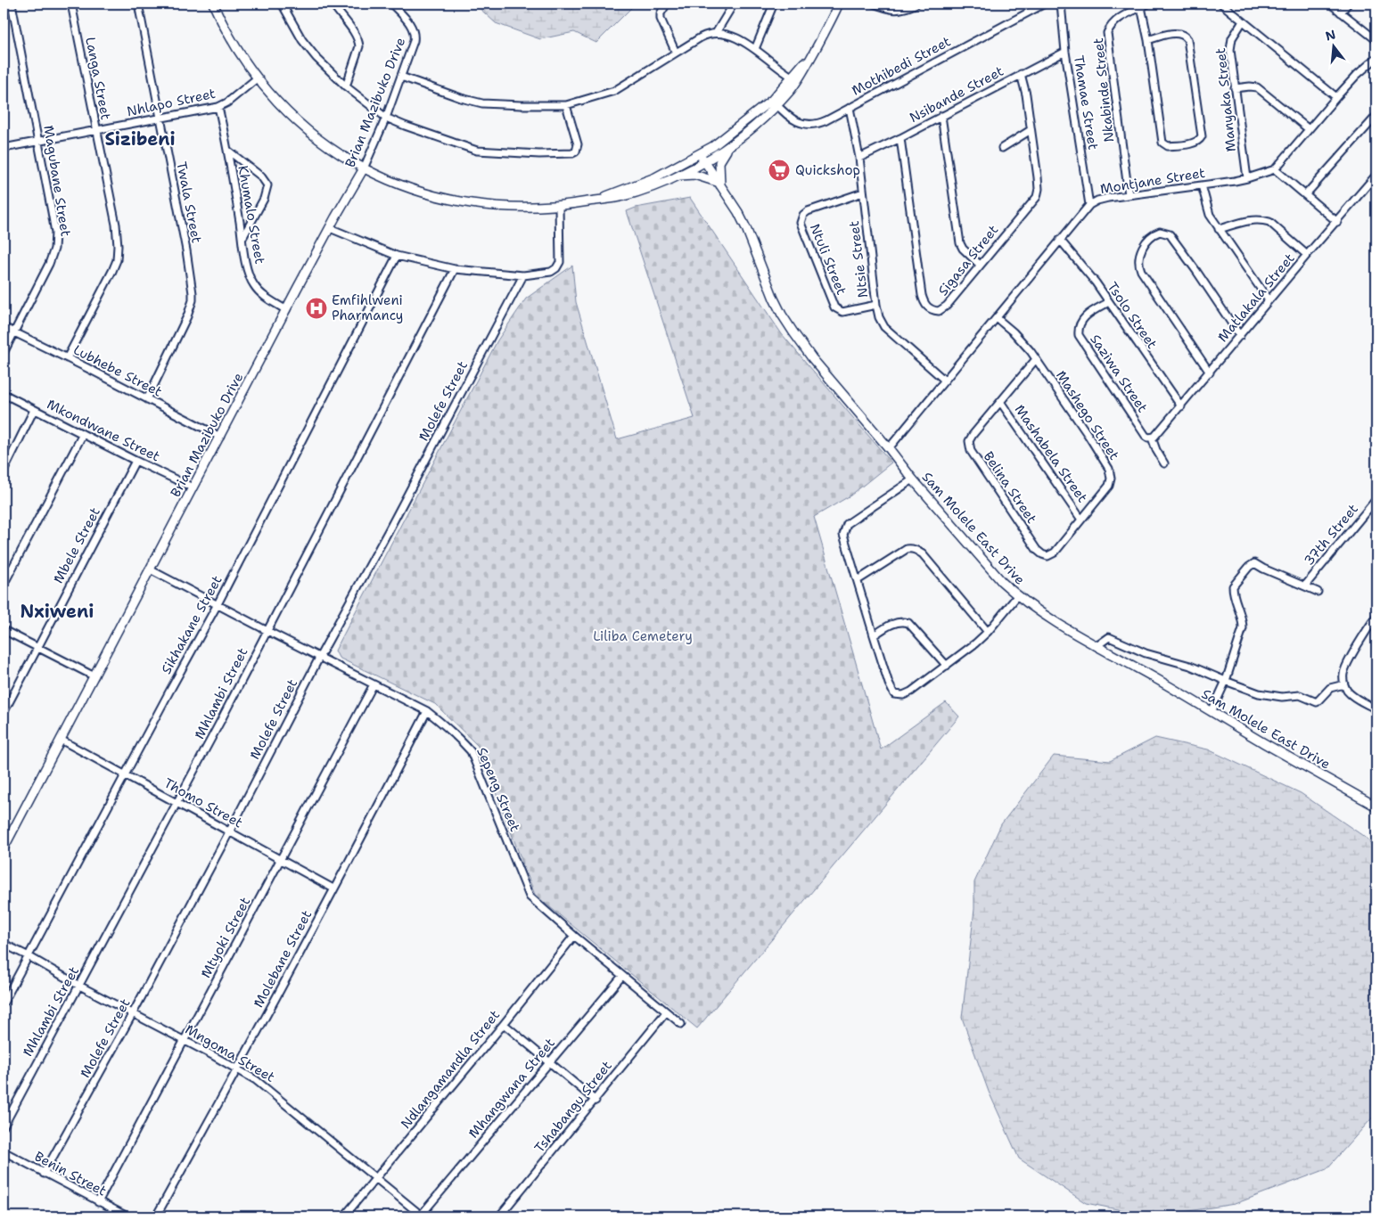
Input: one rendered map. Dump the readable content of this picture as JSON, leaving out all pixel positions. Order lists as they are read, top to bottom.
{
  "streets": {
    "street": [
      "Mothibedi Street",
      "Langa Street",
      "Nkabinde Street",
      "Nsibande Street",
      "Manyaka Street",
      "Nhlapo Street",
      "Brian Mazibuko Drive",
      "Thamae Street",
      "Magubane Street",
      "Montjane Street",
      "Twala Street",
      "Khumalo Street",
      "Ntuli Street",
      "Ntsie Street",
      "Sigasa Street",
      "Matlakala Street",
      "Tsolo Street",
      "Lubhebe Street",
      "Saziwa Street",
      "Molefe Street",
      "Mashego Street",
      "Mkondwane Street",
      "Mashabela Street",
      "Belina Street",
      "Sam Molele East Drive",
      "37th Street",
      "Mbele Street",
      "Sikhakane Street",
      "Mhlambi Street",
      "Sepeng Street",
      "Thomo Street",
      "Mtyoki Street",
      "Molebane Street",
      "Mngoma Street",
      "Ndlangamandla Street",
      "Mhangwana Street",
      "Tshabangu Street",
      "Benin Street"
    ]
  },
  "crossings": [
    ["Mothibedi Street", "Ntsie Street"],
    ["Langa Street", "Nhlapo Street"],
    ["Langa Street", "Lubhebe Street"],
    ["Nkabinde Street", "Montjane Street"],
    ["Nsibande Street", "Thamae Street"],
    ["Nsibande Street", "Ntsie Street"],
    ["Nsibande Street", "Sigasa Street"],
    ["Manyaka Street", "Montjane Street"],
    ["Nhlapo Street", "Magubane Street"],
    ["Nhlapo Street", "Twala Street"],
    ["Nhlapo Street", "Khumalo Street"],
    ["Brian Mazibuko Drive", "Khumalo Street"],
    ["Brian Mazibuko Drive", "Lubhebe Street"],
    ["Brian Mazibuko Drive", "Mkondwane Street"],
    ["Brian Mazibuko Drive", "Sepeng Street"],
    ["Brian Mazibuko Drive", "Thomo Street"],
    ["Thamae Street", "Montjane Street"],
    ["Magubane Street", "Lubhebe Street"],
    ["Montjane Street", "Ntsie Street"],
    ["Montjane Street", "Tsolo Street"],
    ["Montjane Street", "Mashego Street"],
    ["Montjane Street", "Sam Molele East Drive"],
    ["Twala Street", "Lubhebe Street"],
    ["Ntuli Street", "Ntsie Street"],
    ["Matlakala Street", "Tsolo Street"],
    ["Matlakala Street", "Saziwa Street"],
    ["Tsolo Street", "Saziwa Street"],
    ["Molefe Street", "Sepeng Street"],
    ["Molefe Street", "Thomo Street"],
    ["Molefe Street", "Mngoma Street"],
    ["Molefe Street", "Benin Street"],
    ["Mashego Street", "Mashabela Street"],
    ["Mashego Street", "Belina Street"],
    ["Mkondwane Street", "Mbele Street"],
    ["Mashabela Street", "Belina Street"],
    ["Sikhakane Street", "Sepeng Street"],
    ["Sikhakane Street", "Thomo Street"],
    ["Sikhakane Street", "Mngoma Street"],
    ["Mhlambi Street", "Sepeng Street"],
    ["Mhlambi Street", "Thomo Street"],
    ["Mhlambi Street", "Mngoma Street"],
    ["Sepeng Street", "Mtyoki Street"],
    ["Sepeng Street", "Molebane Street"],
    ["Sepeng Street", "Ndlangamandla Street"],
    ["Sepeng Street", "Mhangwana Street"],
    ["Sepeng Street", "Tshabangu Street"],
    ["Thomo Street", "Mtyoki Street"],
    ["Thomo Street", "Molebane Street"],
    ["Mtyoki Street", "Mngoma Street"],
    ["Mtyoki Street", "Benin Street"],
    ["Molebane Street", "Mngoma Street"],
    ["Mngoma Street", "Ndlangamandla Street"],
    ["Mngoma Street", "Mhangwana Street"]
  ],
  "districts": ["Sizibeni", "Nxiweni"],
  "parks": ["Liliba Cemetery"],
  "places": {
    "supermarket": ["Quickshop"],
    "hospital": ["Emfihlweni Pharmancy"]
  },
  "north": "top"
}
